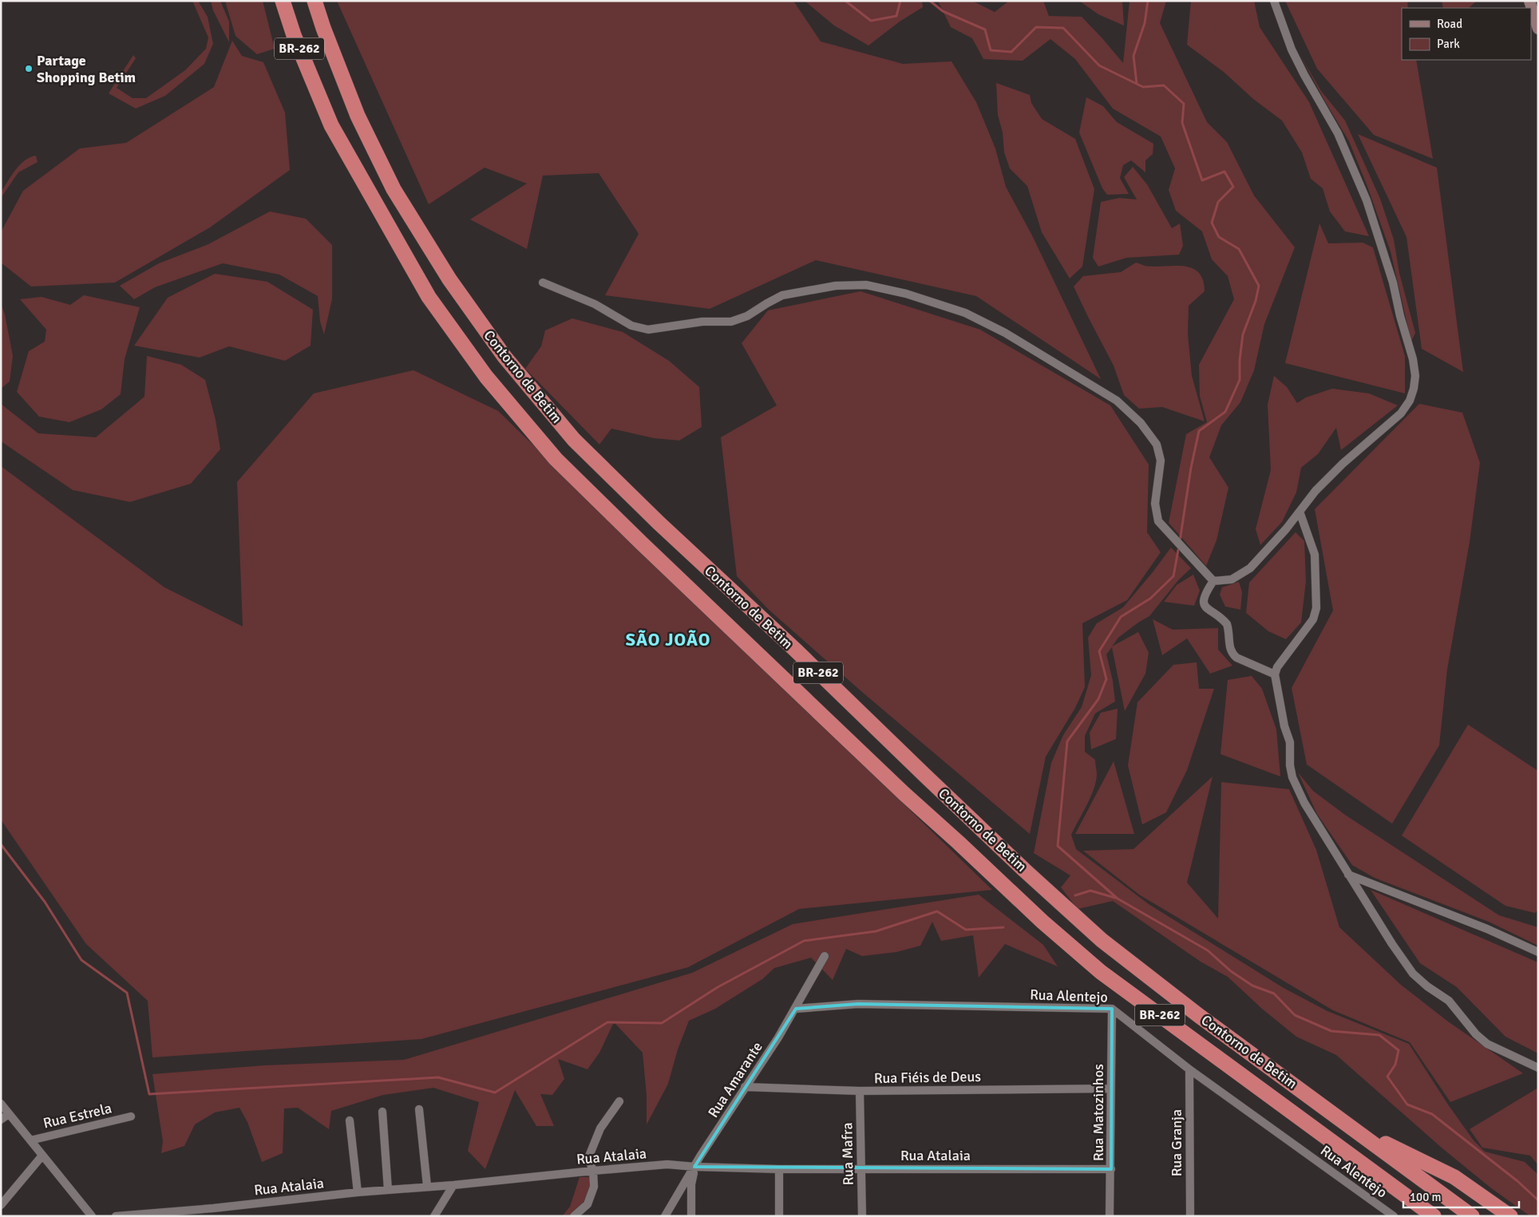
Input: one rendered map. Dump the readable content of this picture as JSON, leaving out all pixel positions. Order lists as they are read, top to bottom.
{
  "streets": {
    "highway": ["BR-262", "Contorno de Betim"],
    "street": [
      "Rua Alentejo",
      "Rua Fiéis de Deus",
      "Rua Amarante",
      "Rua Matozinhos",
      "Rua Estrela",
      "Rua Granja",
      "Rua Mafra",
      "Rua Atalaia"
    ]
  },
  "crossings": [
    ["BR-262", "Contorno de Betim"],
    ["Rua Alentejo", "Rua Amarante"],
    ["Rua Alentejo", "Rua Matozinhos"],
    ["Rua Alentejo", "Rua Granja"],
    ["Rua Fiéis de Deus", "Rua Amarante"],
    ["Rua Fiéis de Deus", "Rua Matozinhos"],
    ["Rua Fiéis de Deus", "Rua Mafra"],
    ["Rua Amarante", "Rua Atalaia"],
    ["Rua Matozinhos", "Rua Atalaia"],
    ["Rua Mafra", "Rua Atalaia"]
  ],
  "districts": ["SÃO JOÃO"],
  "places": ["Partage Shopping Betim"],
  "legend": ["Road", "Park"],
  "scale_bar": "100 m"
}
